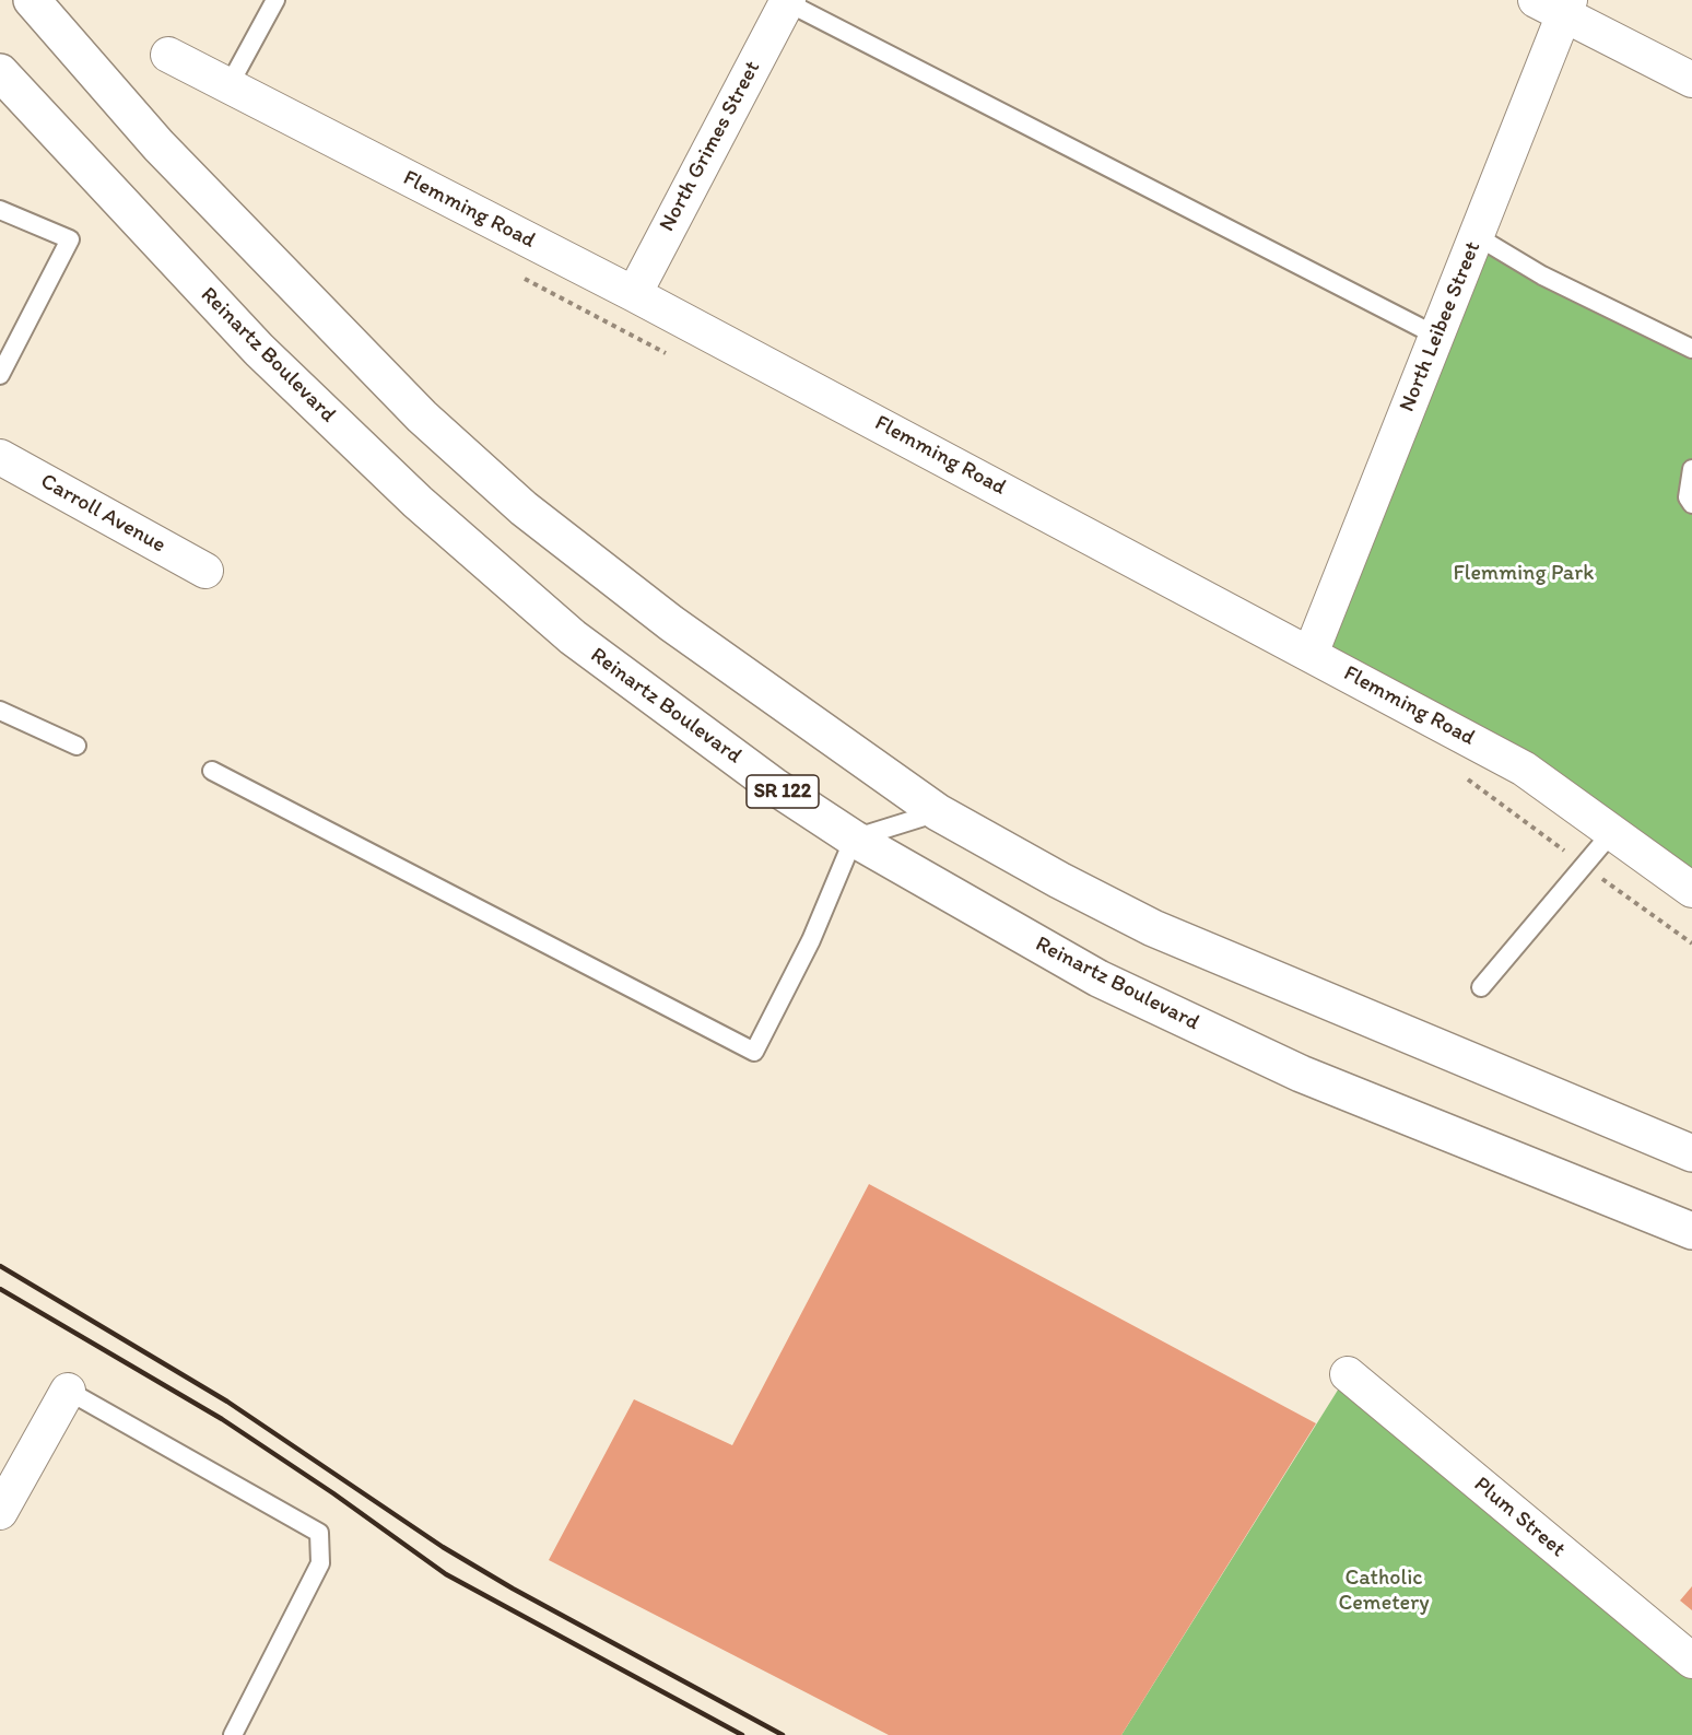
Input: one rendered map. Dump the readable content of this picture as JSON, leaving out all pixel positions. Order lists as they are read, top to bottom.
{
  "streets": {
    "main road": ["Reinartz Boulevard", "SR 122"],
    "street": [
      "North Grimes Street",
      "Flemming Road",
      "North Leibee Street",
      "Carroll Avenue",
      "Plum Street"
    ]
  },
  "crossings": [
    ["North Grimes Street", "Flemming Road"],
    ["Flemming Road", "North Leibee Street"]
  ],
  "parks": ["Flemming Park", "Catholic Cemetery"]
}
